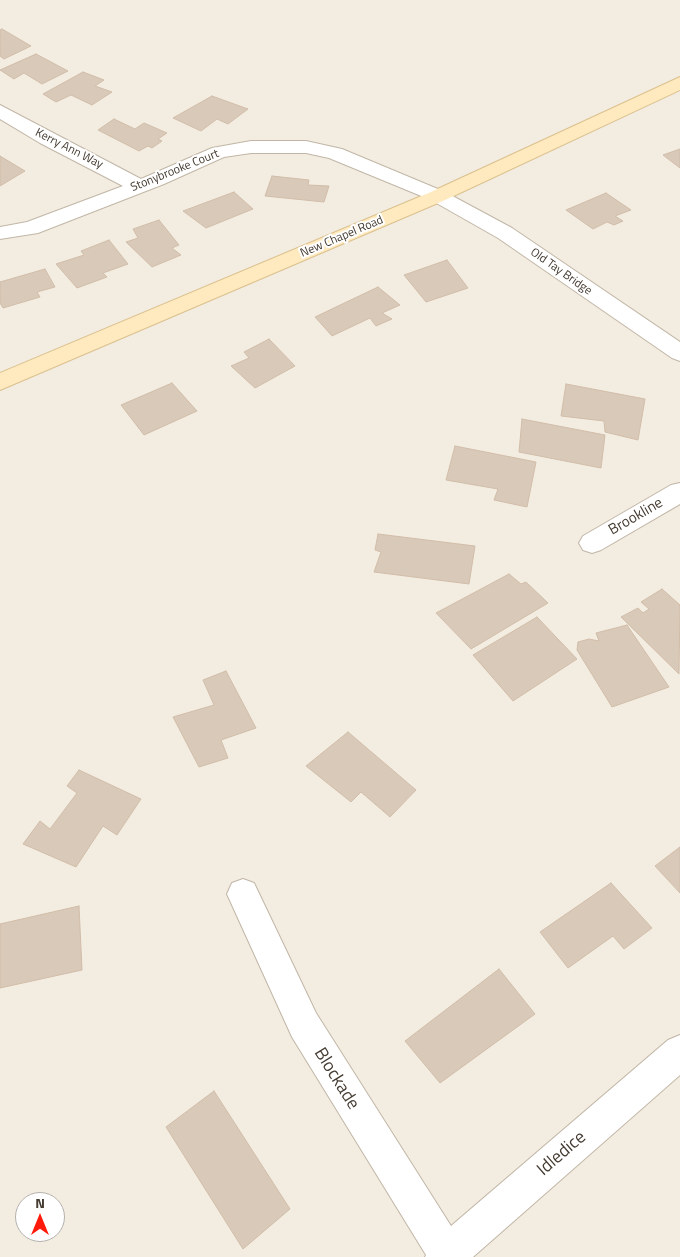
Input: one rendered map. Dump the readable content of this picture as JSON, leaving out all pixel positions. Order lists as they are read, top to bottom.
{
  "streets": {
    "street": [
      "Kerry Ann Way",
      "Stonybrooke Court",
      "New Chapel Road",
      "Old Tay Bridge",
      "Brookline",
      "Blockade",
      "Idledice"
    ]
  },
  "crossings": [
    ["Kerry Ann Way", "Stonybrooke Court"],
    ["Stonybrooke Court", "New Chapel Road"],
    ["Stonybrooke Court", "Old Tay Bridge"],
    ["New Chapel Road", "Old Tay Bridge"],
    ["Blockade", "Idledice"]
  ],
  "north": "top"
}
